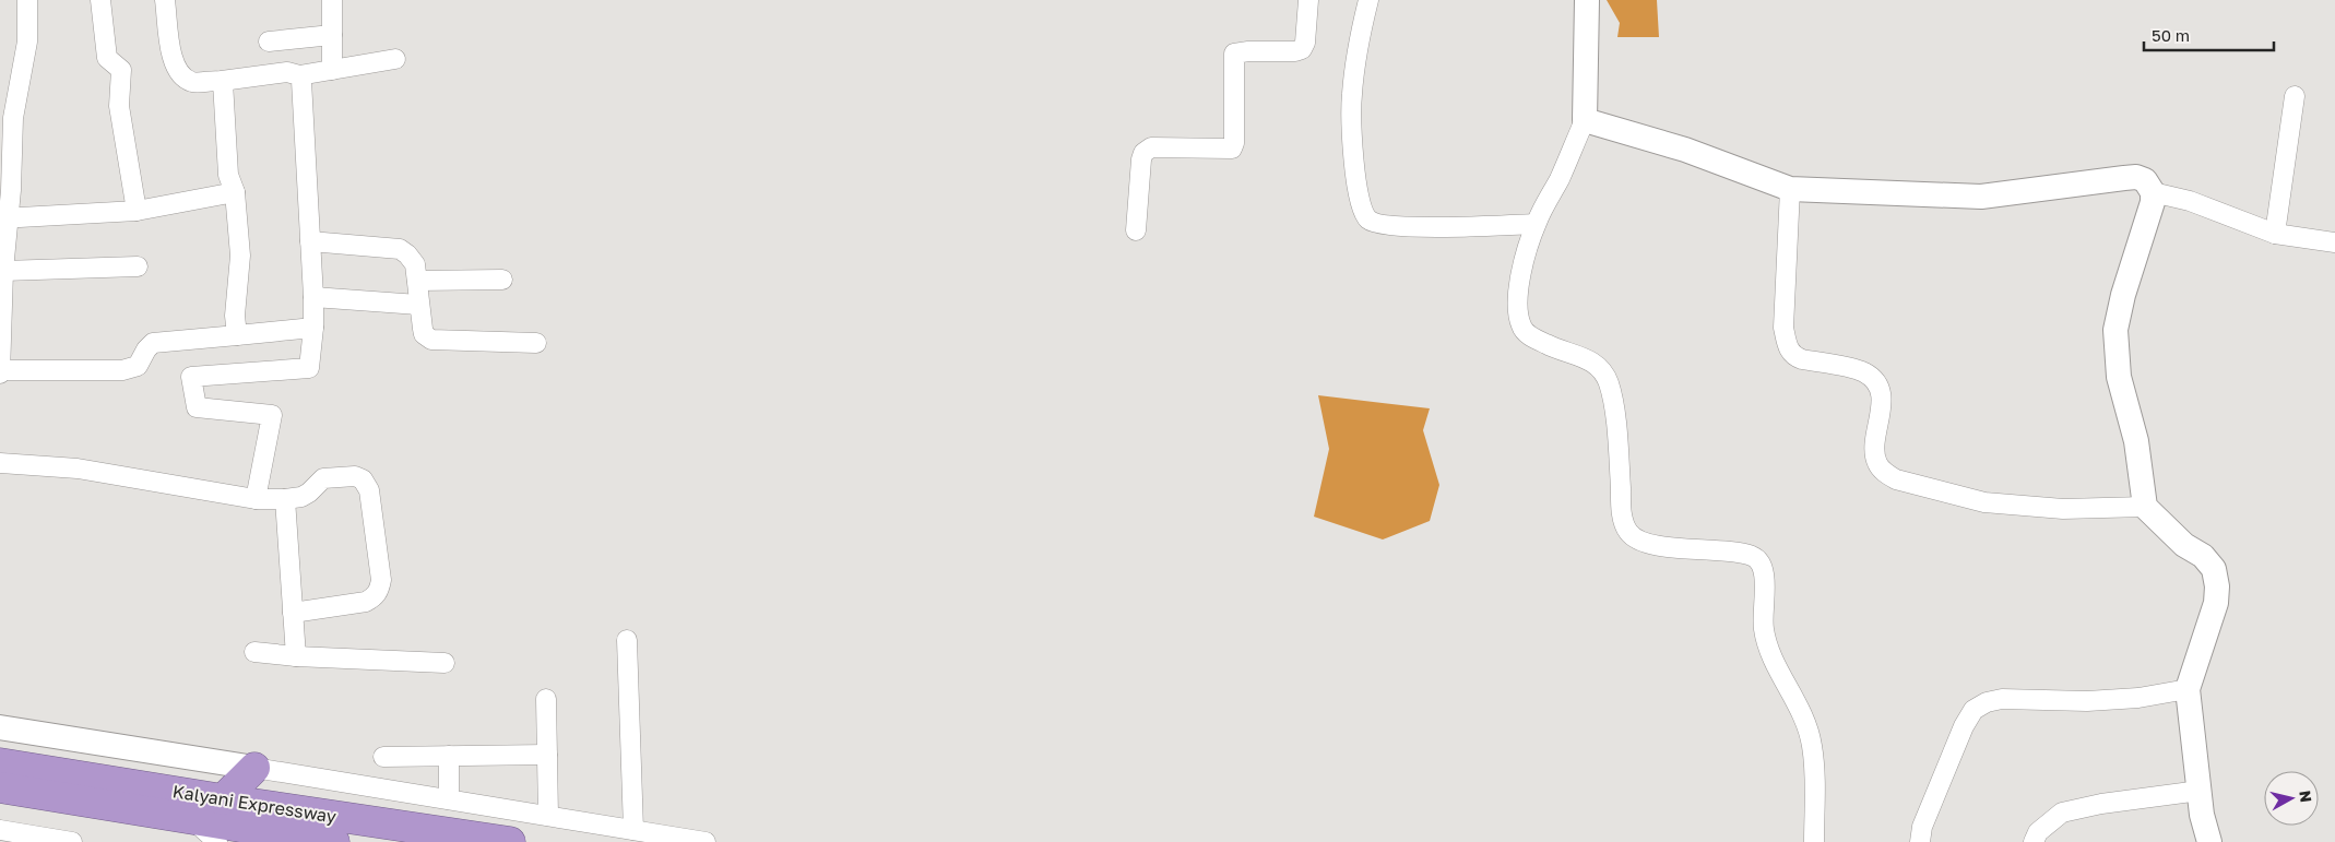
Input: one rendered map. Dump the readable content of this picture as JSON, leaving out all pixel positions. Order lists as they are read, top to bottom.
{
  "streets": {
    "highway": ["Kalyani Expressway"]
  },
  "scale_bar": "50 m",
  "north": "right"
}
